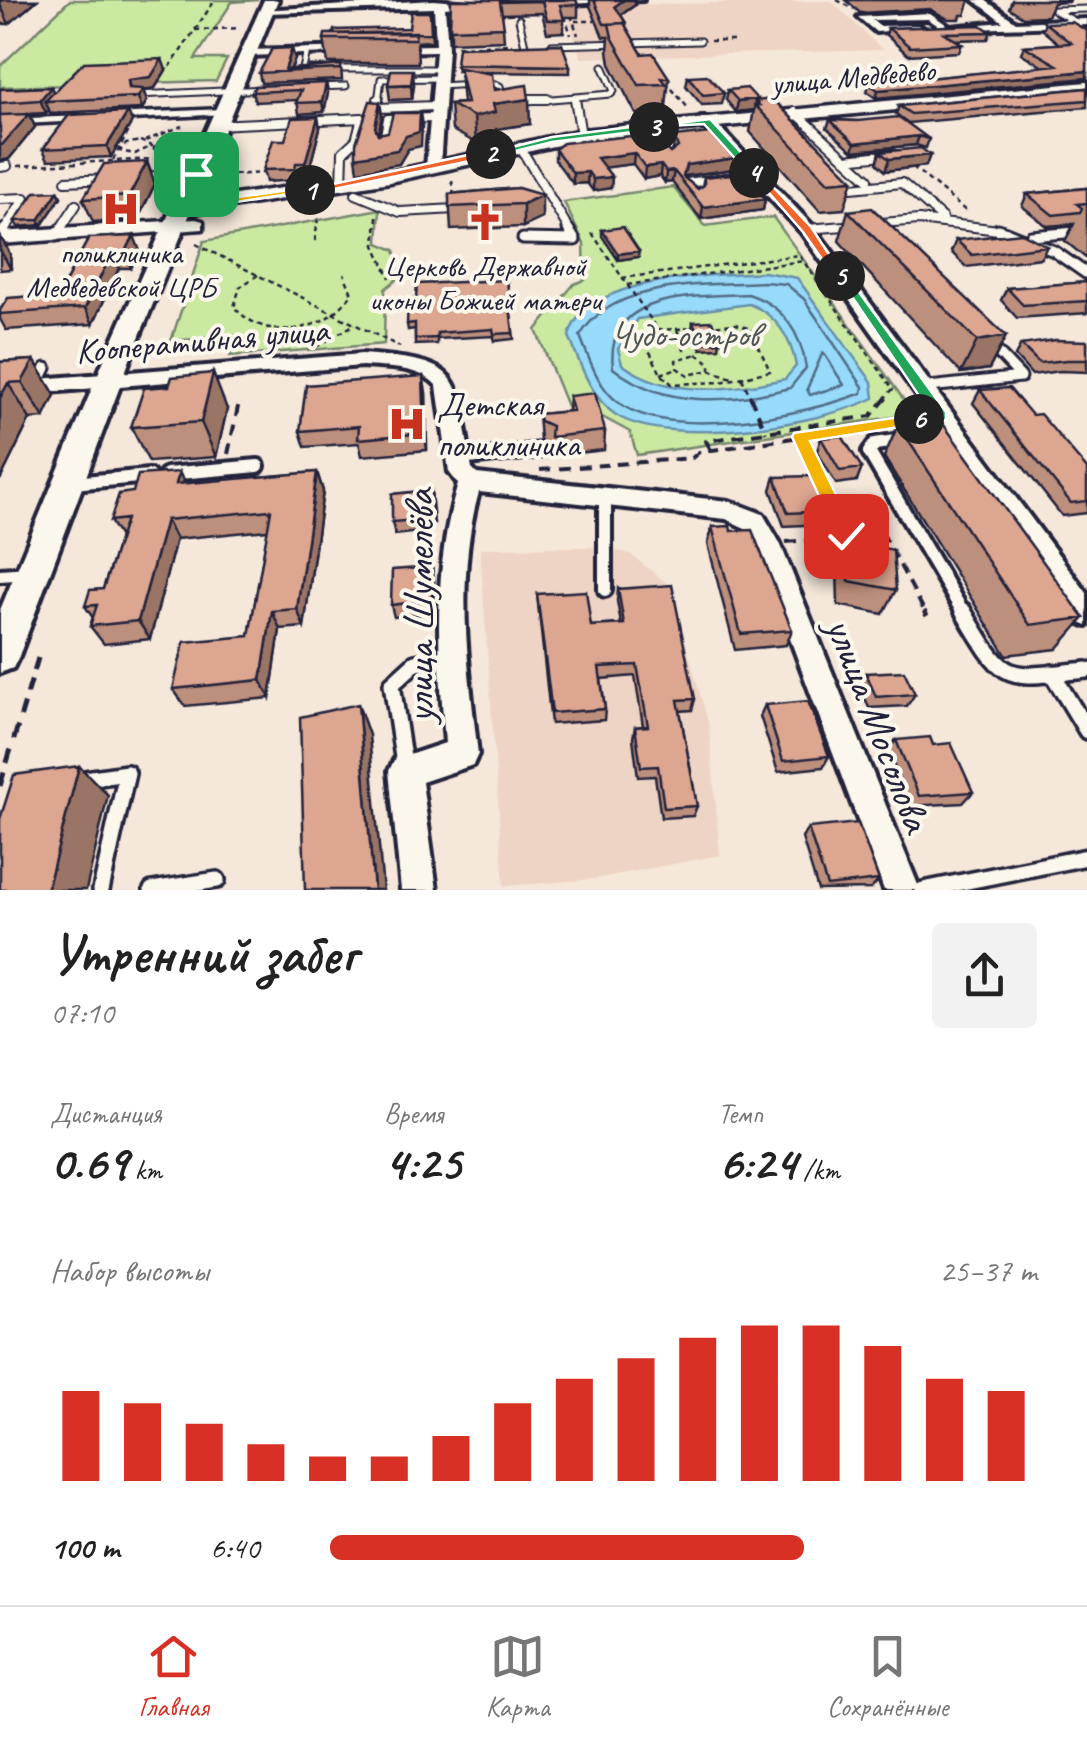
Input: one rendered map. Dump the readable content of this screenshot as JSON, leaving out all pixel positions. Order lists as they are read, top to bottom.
{
  "streets": {
    "street": [
      "улица Медведево",
      "Кооперативная улица",
      "улица Шумелёва",
      "улица Мосолова"
    ]
  },
  "crossings": [
    ["Кооперативная улица", "улица Шумелёва"],
    ["улица Шумелёва", "улица Мосолова"]
  ],
  "parks": ["Чудо-остров"],
  "places": {
    "hospital": ["поликлиника Медведевской ЦРБ", "Детская поликлиника"],
    "church": ["Церковь Державной иконы Божией матери"]
  },
  "page": {
    "pins": [
      "3",
      "2",
      "4",
      "1",
      "5",
      "6"
    ],
    "heading": ["Утренний забег", "07:10"],
    "stats": [
      ["Дистанция", "0.69 km"],
      ["Время", "4:25"],
      ["Темп", "6:24 /km"]
    ],
    "chart": ["Набор высоты", "25–37 m"],
    "list": [
      {
        "name": "100 m",
        "note": "6:40"
      }
    ],
    "tabs": ["Главная", "Карта", "Сохранённые"]
  }
}
